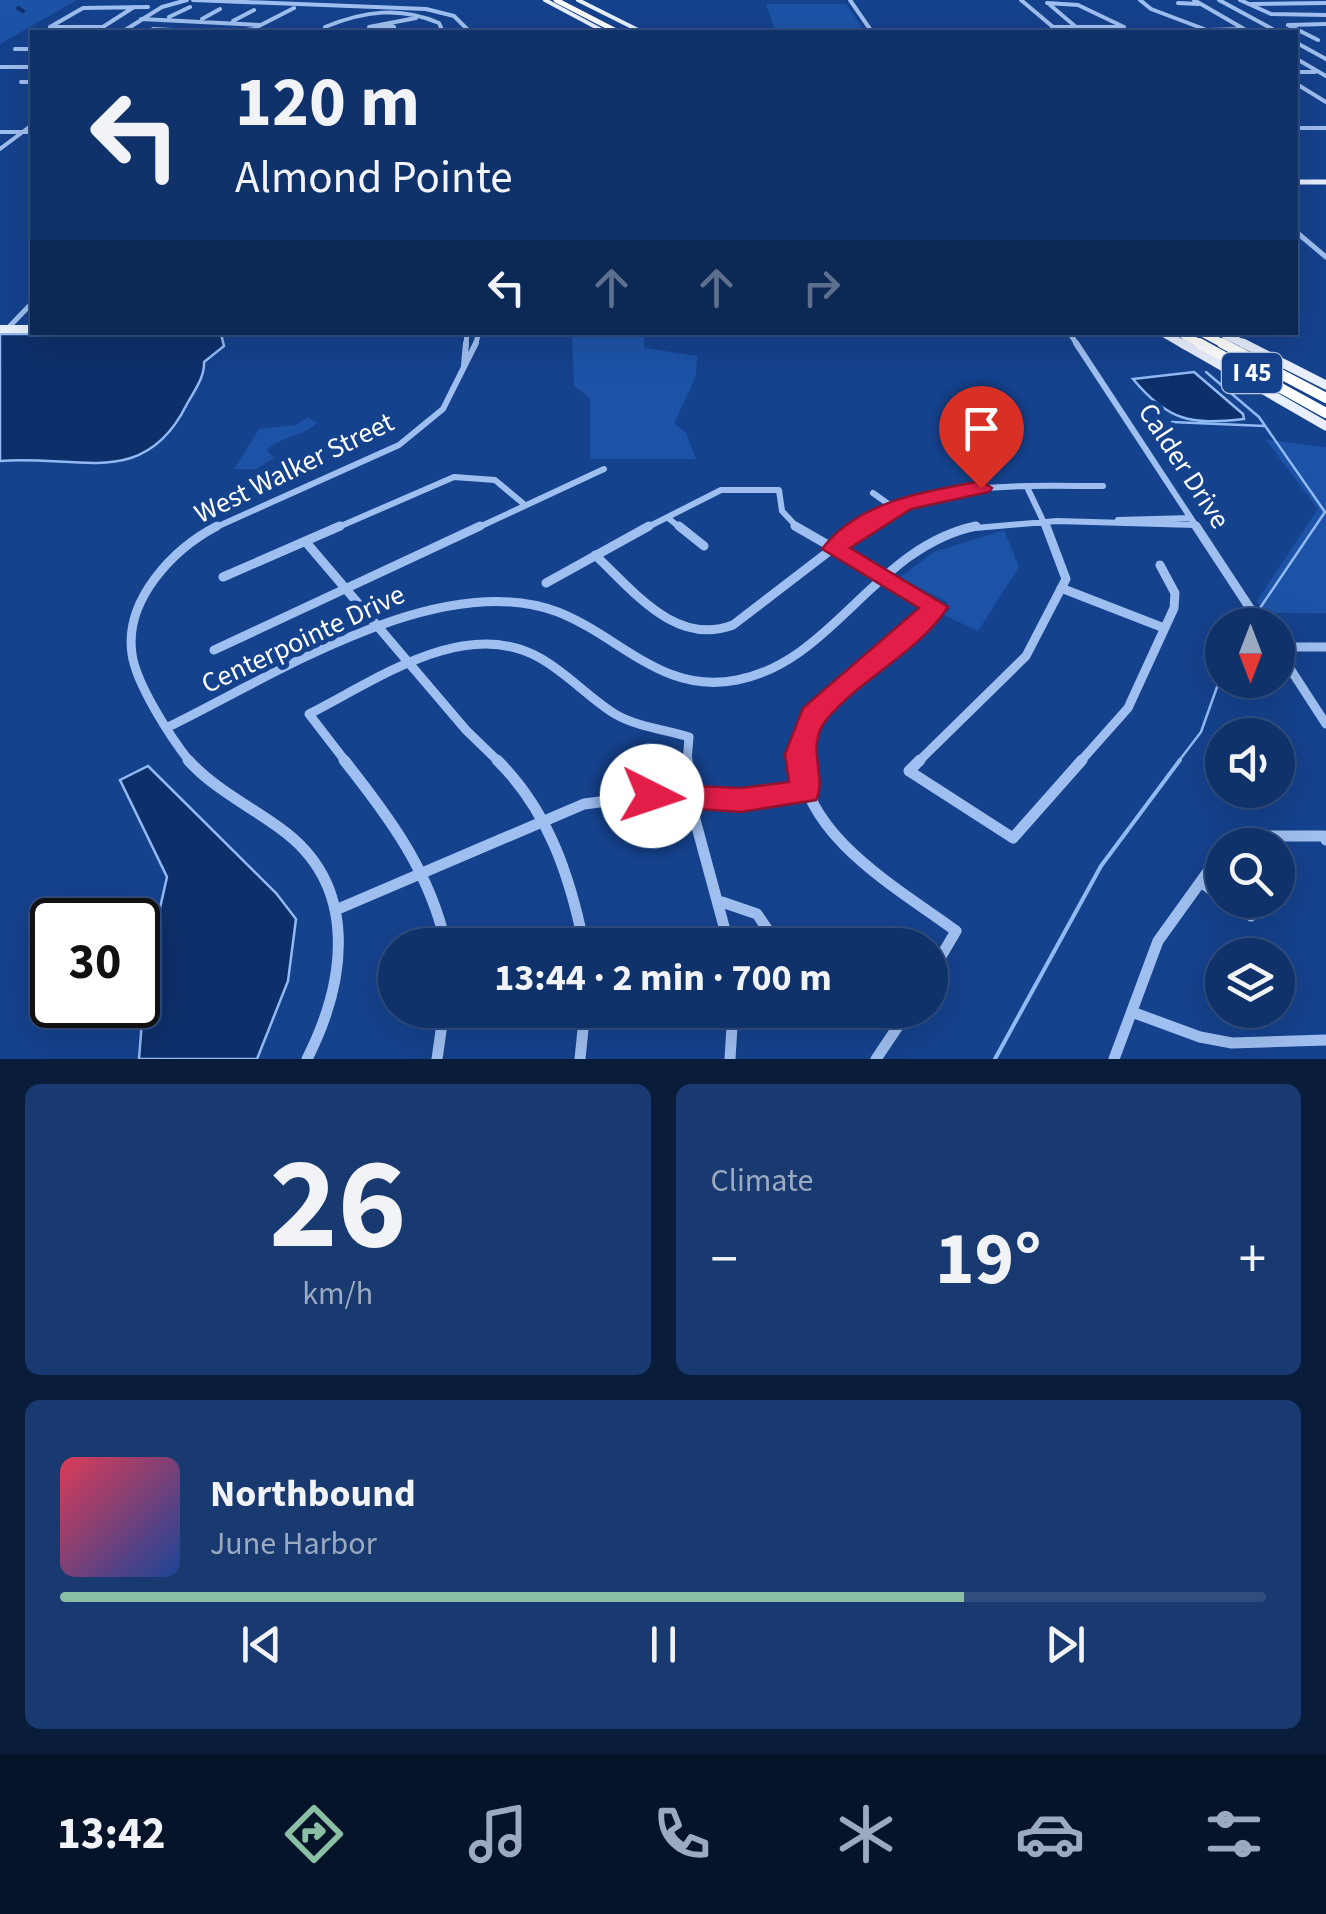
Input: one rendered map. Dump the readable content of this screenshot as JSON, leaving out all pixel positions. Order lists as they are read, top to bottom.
{
  "streets": {
    "highway": ["I 45"],
    "street": ["Calder Drive", "West Walker Street", "Centerpointe Drive"]
  },
  "crossings": [
    ["Calder Drive", "Centerpointe Drive"],
    ["West Walker Street", "Centerpointe Drive"]
  ],
  "north": "bottom",
  "page": {
    "turn": ["120 m", "Almond Pointe"],
    "limit": "30",
    "trip": "13:44 · 2 min · 700 m",
    "tile": [
      ["26", "km/h"],
      "Climate"
    ],
    "heat": ["−", "19°", "+"],
    "song": ["Northbound", "June Harbor"],
    "tabs": "13:42"
  }
}
